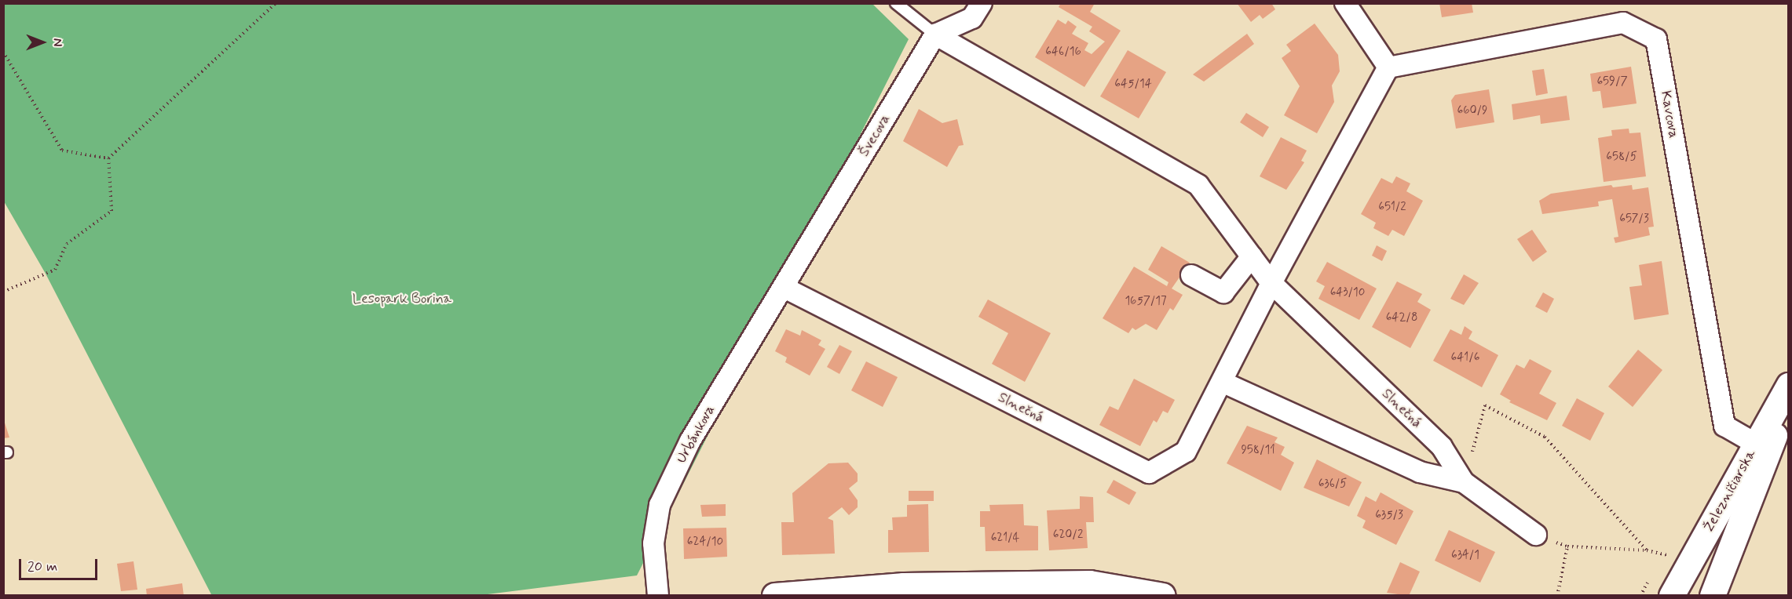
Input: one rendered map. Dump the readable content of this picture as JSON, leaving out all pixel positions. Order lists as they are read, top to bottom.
{
  "streets": {
    "street": [
      "Kavcova",
      "Švecova",
      "Slnečná",
      "Urbánkova",
      "Železničiarska"
    ]
  },
  "crossings": [
    ["Kavcova", "Slnečná"],
    ["Kavcova", "Železničiarska"],
    ["Švecova", "Slnečná"],
    ["Švecova", "Urbánkova"],
    ["Slnečná", "Urbánkova"]
  ],
  "parks": ["Lesopark Borina"],
  "house_numbers": [
    "646/16",
    "659/7",
    "645/14",
    "660/9",
    "658/5",
    "651/2",
    "657/3",
    "643/10",
    "1657/17",
    "642/8",
    "641/6",
    "958/11",
    "636/5",
    "635/3",
    "620/2",
    "621/4",
    "624/10",
    "634/1"
  ],
  "scale_bar": "20 m",
  "north": "right"
}
